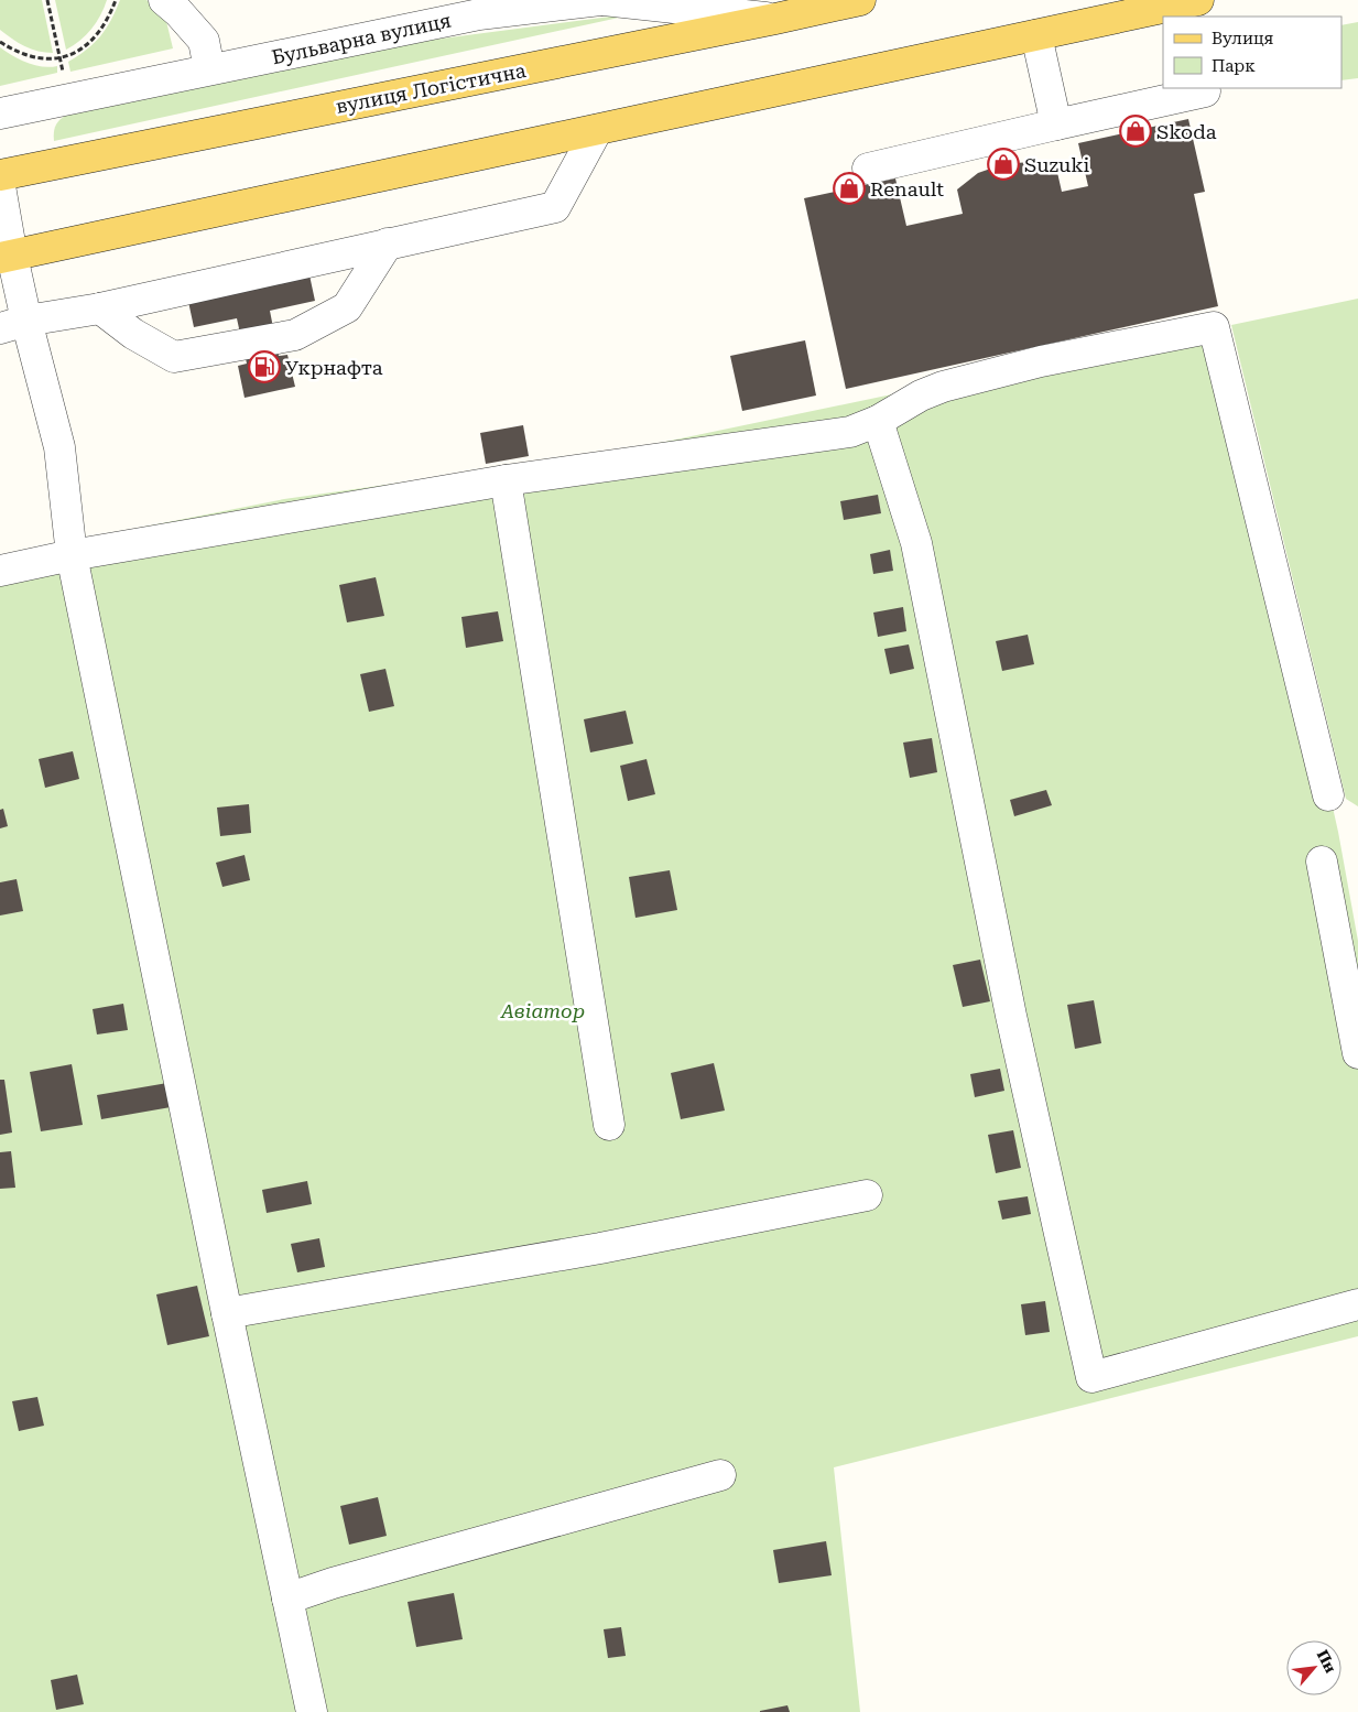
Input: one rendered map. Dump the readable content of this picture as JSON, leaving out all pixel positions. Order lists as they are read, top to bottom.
{
  "streets": {
    "main road": ["вулиця Логістична"],
    "street": ["Бульварна вулиця"]
  },
  "crossings": [
    ["Бульварна вулиця", "вулиця Логістична"]
  ],
  "parks": ["Авіатор"],
  "places": {
    "shop": ["Skoda", "Suzuki", "Renault"],
    "fuel station": ["Укрнафта"]
  },
  "legend": ["Вулиця", "Парк"],
  "north": "top right"
}
